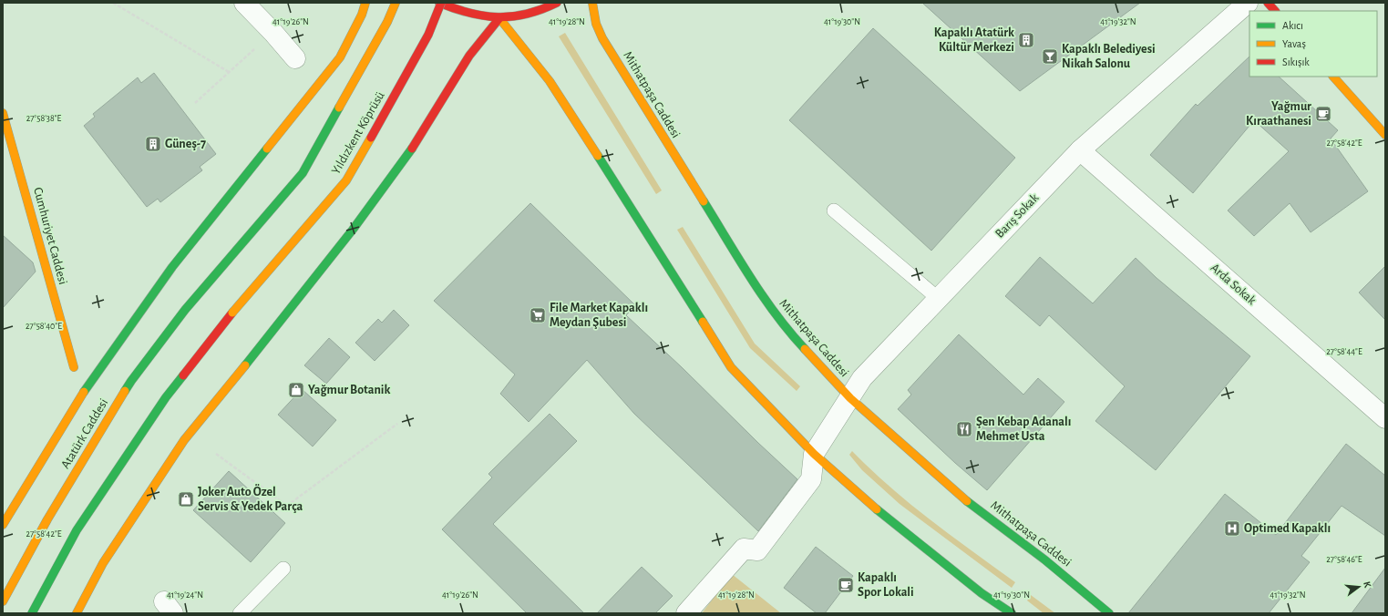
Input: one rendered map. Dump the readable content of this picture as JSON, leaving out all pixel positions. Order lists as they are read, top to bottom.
{
  "streets": {
    "main road": [
      "Mithatpaşa Caddesi",
      "Yıldızkent Köprüsü",
      "Cumhuriyet Caddesi",
      "Atatürk Caddesi"
    ],
    "street": ["Barış Sokak", "Arda Sokak"]
  },
  "crossings": [
    ["Mithatpaşa Caddesi", "Barış Sokak"],
    ["Barış Sokak", "Arda Sokak"]
  ],
  "places": {
    "building": ["Kapaklı Atatürk Kültür Merkezi", "Güneş-7"],
    "bar": ["Kapaklı Belediyesi Nikah Salonu"],
    "cafe": ["Yağmur Kıraathanesi", "Kapaklı Spor Lokali"],
    "supermarket": ["File Market Kapaklı Meydan Şubesi"],
    "shop": ["Yağmur Botanik", "Joker Auto Özel Servis & Yedek Parça"],
    "restaurant": ["Şen Kebap Adanalı Mehmet Usta"],
    "hospital": ["Optimed Kapaklı"]
  },
  "legend": ["Akıcı", "Yavaş", "Sıkışık"],
  "north": "right",
  "coordinates": [
    "41°19'26\"N",
    "41°19'28\"N",
    "41°19'30\"N",
    "41°19'32\"N",
    "27°58'38\"E",
    "27°58'42\"E",
    "27°58'40\"E",
    "27°58'44\"E",
    "27°58'46\"E",
    "41°19'24\"N"
  ]
}
